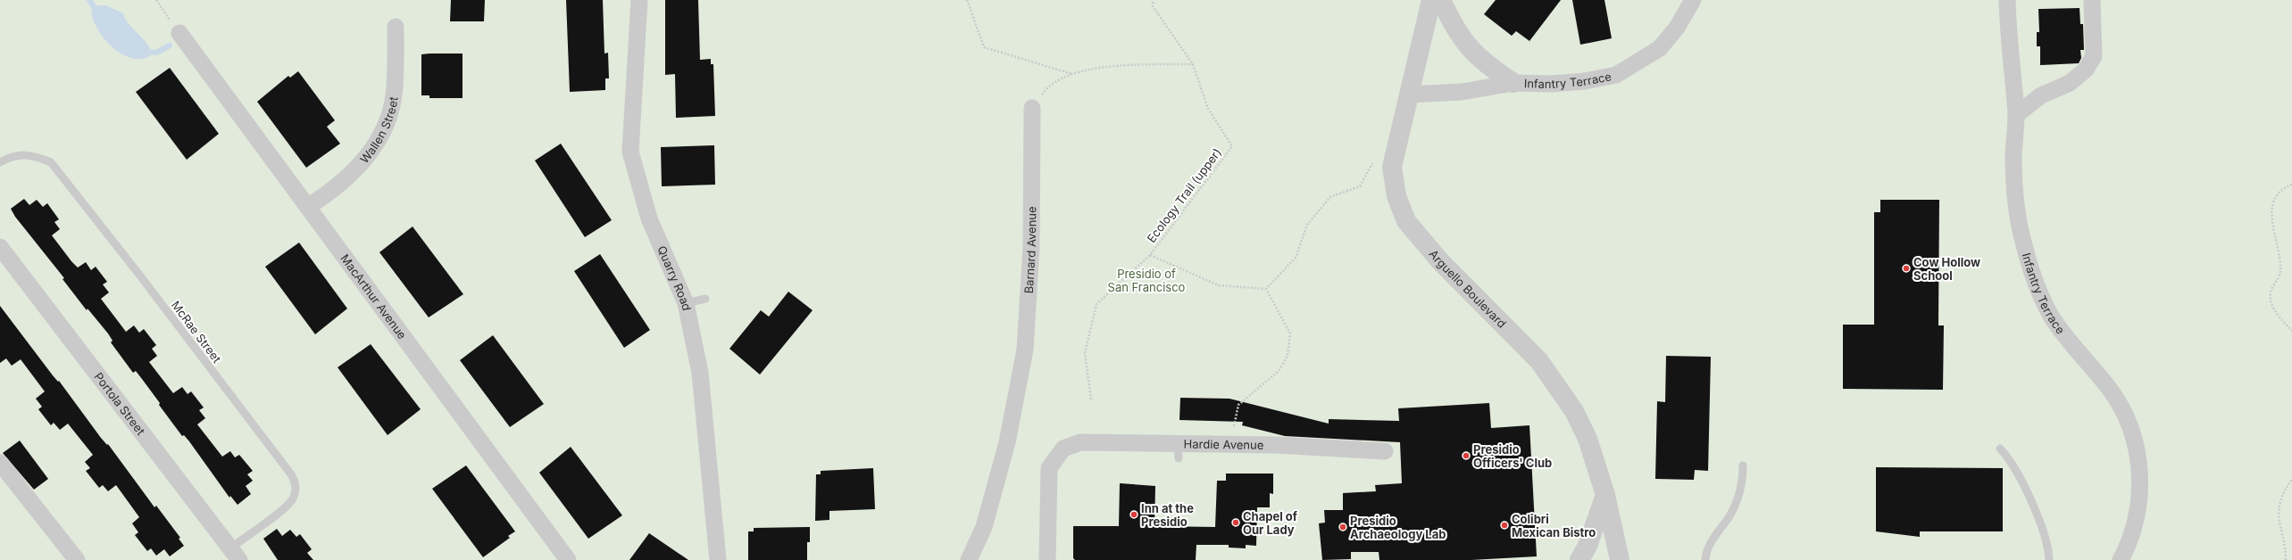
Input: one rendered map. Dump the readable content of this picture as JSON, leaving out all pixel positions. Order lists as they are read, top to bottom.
{
  "streets": {
    "street": [
      "Infantry Terrace",
      "Wallen Street",
      "Barnard Avenue",
      "Quarry Road",
      "Arguello Boulevard",
      "MacArthur Avenue",
      "Portola Street",
      "Hardie Avenue"
    ],
    "lane": ["McRae Street"],
    "path": ["Ecology Trail (upper)"]
  },
  "crossings": [
    ["Infantry Terrace", "Arguello Boulevard"],
    ["Wallen Street", "MacArthur Avenue"],
    ["McRae Street", "Portola Street"]
  ],
  "parks": ["Presidio of San Francisco"],
  "places": [
    "Cow Hollow School",
    "Presidio Officers' Club",
    "Inn at the Presidio",
    "Chapel of Our Lady",
    "Colibri Mexican Bistro",
    "Presidio Archaeology Lab"
  ]
}
